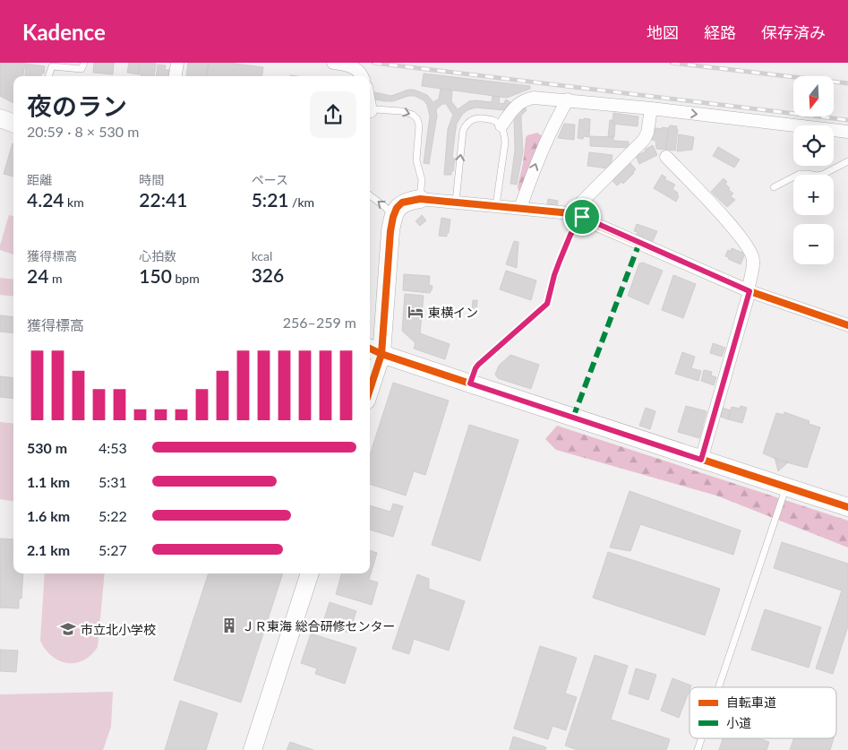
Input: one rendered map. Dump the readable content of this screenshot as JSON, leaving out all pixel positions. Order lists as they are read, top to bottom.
{
  "places": {
    "hotel": ["東横イン"],
    "building": ["ＪＲ東海 総合研修センター"],
    "school or university": ["市立北小学校"]
  },
  "legend": ["自転車道", "小道"],
  "north": "bottom",
  "page": {
    "header": "Kadence",
    "nav": ["地図", "経路", "保存済み"],
    "map_buttons": ["+", "−"],
    "heading": ["夜のラン", "20:59 · 8 × 530 m"],
    "stats": [
      ["距離", "4.24 km"],
      ["時間", "22:41"],
      ["ペース", "5:21 /km"],
      ["獲得標高", "24 m"],
      ["心拍数", "150 bpm"],
      ["kcal", "326"]
    ],
    "chart": ["獲得標高", "256–259 m"],
    "list": [
      {
        "name": "530 m",
        "note": "4:53"
      },
      {
        "name": "1.1 km",
        "note": "5:31"
      },
      {
        "name": "1.6 km",
        "note": "5:22"
      },
      {
        "name": "2.1 km",
        "note": "5:27"
      }
    ]
  }
}
